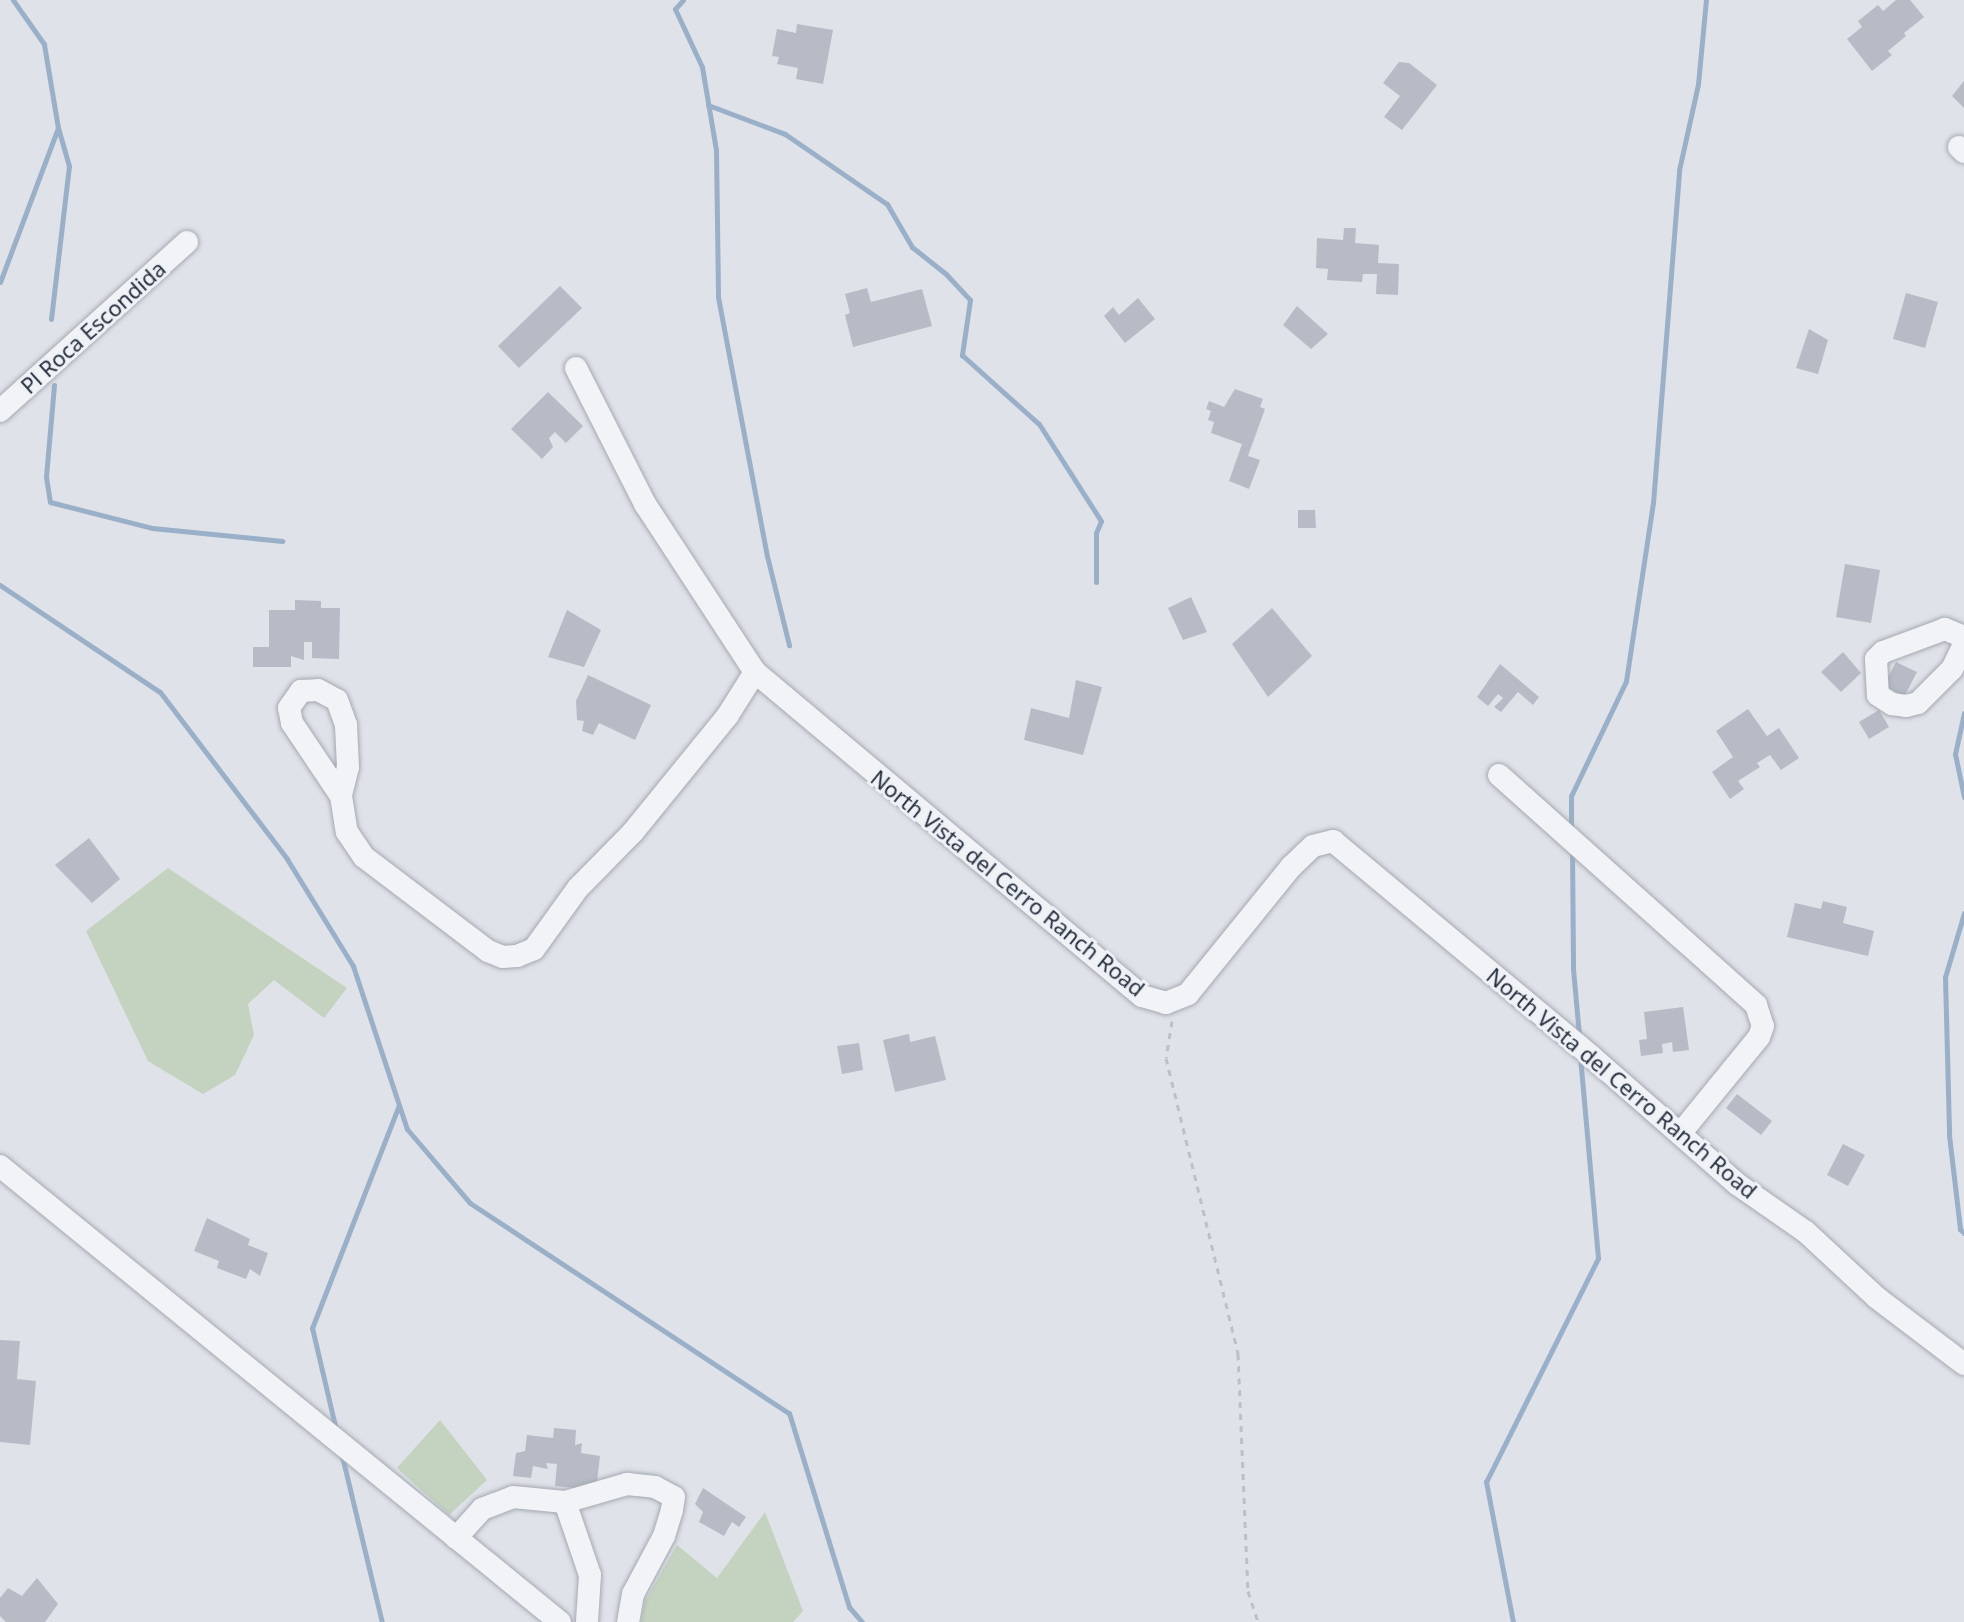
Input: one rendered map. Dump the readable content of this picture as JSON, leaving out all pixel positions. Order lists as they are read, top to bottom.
{
  "streets": {
    "street": ["Pl Roca Escondida", "North Vista del Cerro Ranch Road"]
  }
}
